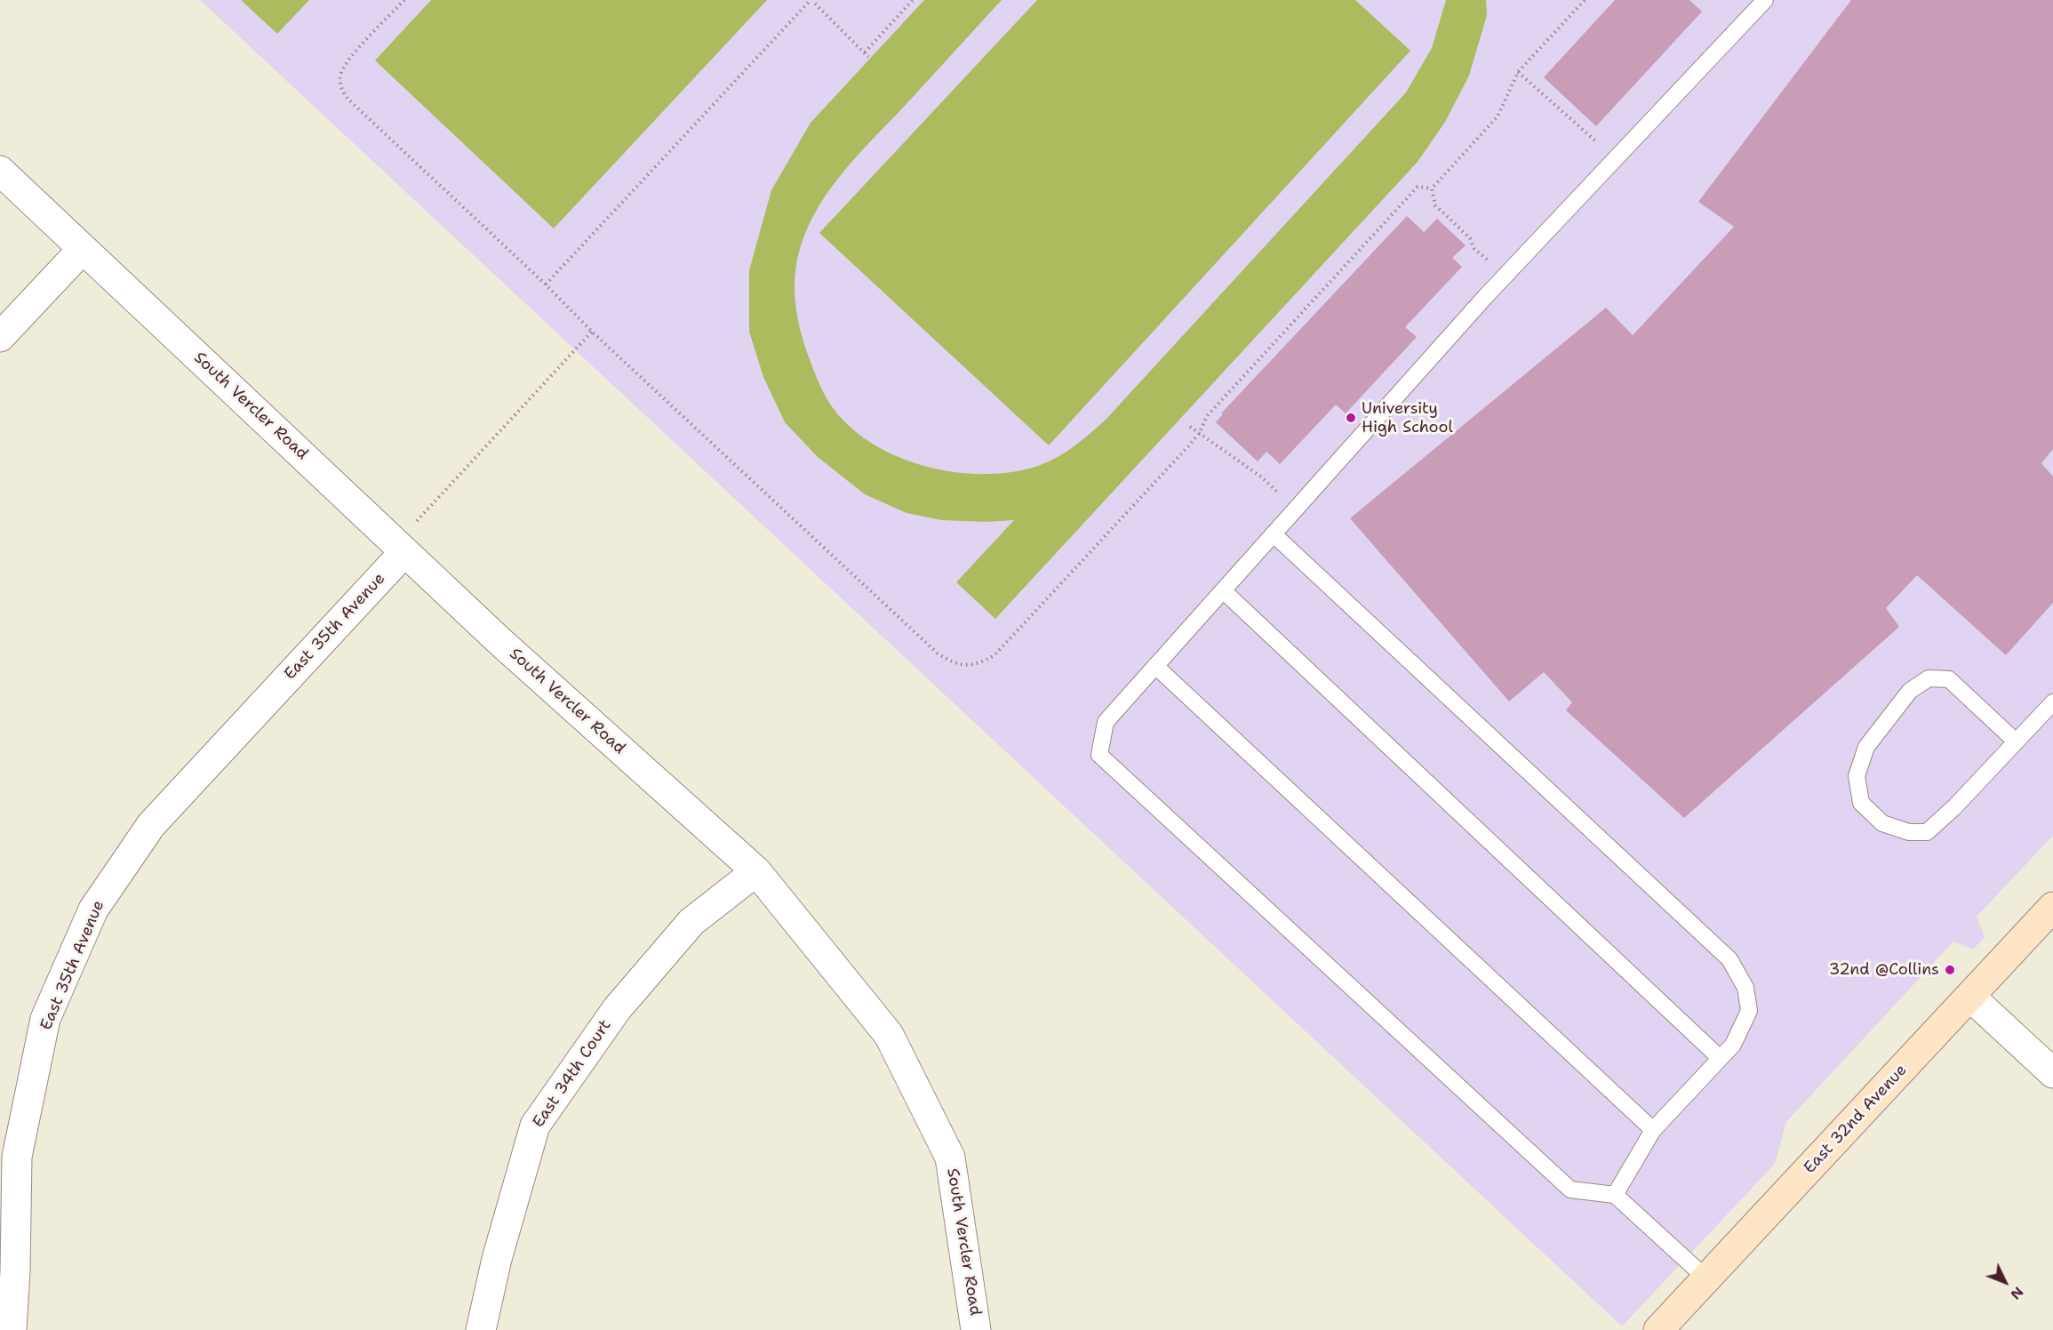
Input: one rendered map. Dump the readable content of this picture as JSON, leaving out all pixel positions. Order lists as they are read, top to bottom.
{
  "streets": {
    "main road": ["East 32nd Avenue"],
    "street": ["South Vercler Road", "East 35th Avenue", "East 34th Court"]
  },
  "crossings": [
    ["South Vercler Road", "East 35th Avenue"],
    ["South Vercler Road", "East 34th Court"]
  ],
  "places": ["University High School", "32nd @Collins"],
  "north": "bottom right"
}
